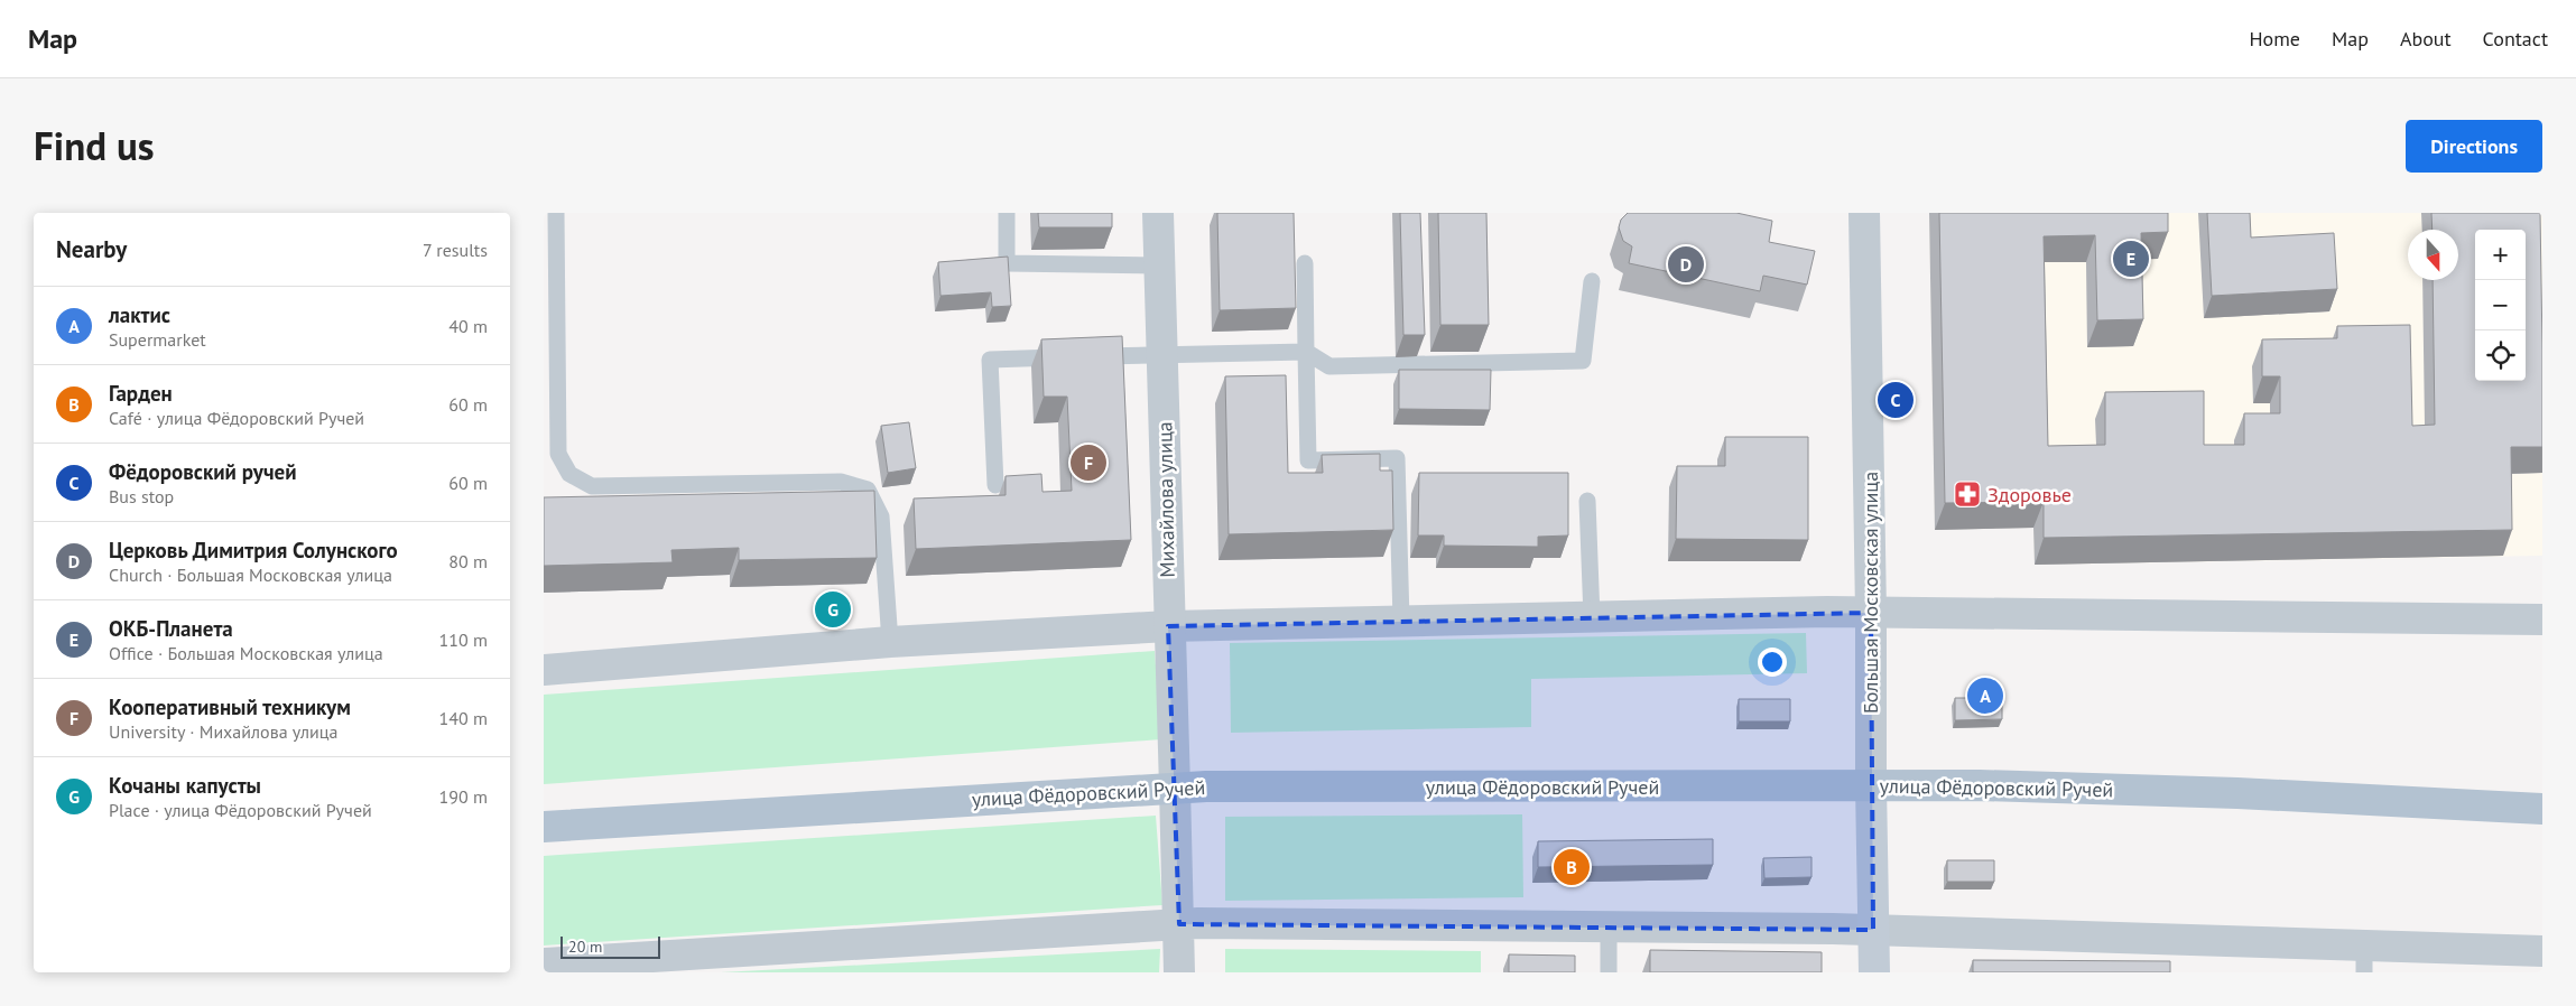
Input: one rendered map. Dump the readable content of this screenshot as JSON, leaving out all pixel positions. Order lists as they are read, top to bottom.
{
  "streets": {
    "main road": ["Большая Московская улица", "улица Фёдоровский Ручей"],
    "street": ["Михайлова улица"]
  },
  "crossings": [
    ["Михайлова улица", "улица Фёдоровский Ручей"],
    ["Большая Московская улица", "улица Фёдоровский Ручей"]
  ],
  "places": {
    "pharmacy": ["Здоровье"]
  },
  "scale_bar": "20 m",
  "north": "bottom",
  "page": {
    "header": "Map",
    "nav": [
      "Home",
      "Map",
      "About",
      "Contact"
    ],
    "title": "Find us",
    "buttons": "Directions",
    "heading": ["Nearby", "7 results"],
    "map_buttons": ["+", "−"],
    "pins": [
      "E",
      "D",
      "C",
      "F",
      "G",
      "A",
      "B"
    ],
    "list": [
      {
        "mark": "A",
        "name": "лактис",
        "note": "Supermarket",
        "value": "40 m"
      },
      {
        "mark": "B",
        "name": "Гарден",
        "note": "Café · улица Фёдоровский Ручей",
        "value": "60 m"
      },
      {
        "mark": "C",
        "name": "Фёдоровский ручей",
        "note": "Bus stop",
        "value": "60 m"
      },
      {
        "mark": "D",
        "name": "Церковь Димитрия Солунского",
        "note": "Church · Большая Московская улица",
        "value": "80 m"
      },
      {
        "mark": "E",
        "name": "ОКБ-Планета",
        "note": "Office · Большая Московская улица",
        "value": "110 m"
      },
      {
        "mark": "F",
        "name": "Кооперативный техникум",
        "note": "University · Михайлова улица",
        "value": "140 m"
      },
      {
        "mark": "G",
        "name": "Кочаны капусты",
        "note": "Place · улица Фёдоровский Ручей",
        "value": "190 m"
      }
    ],
    "scale": "20 m"
  }
}
